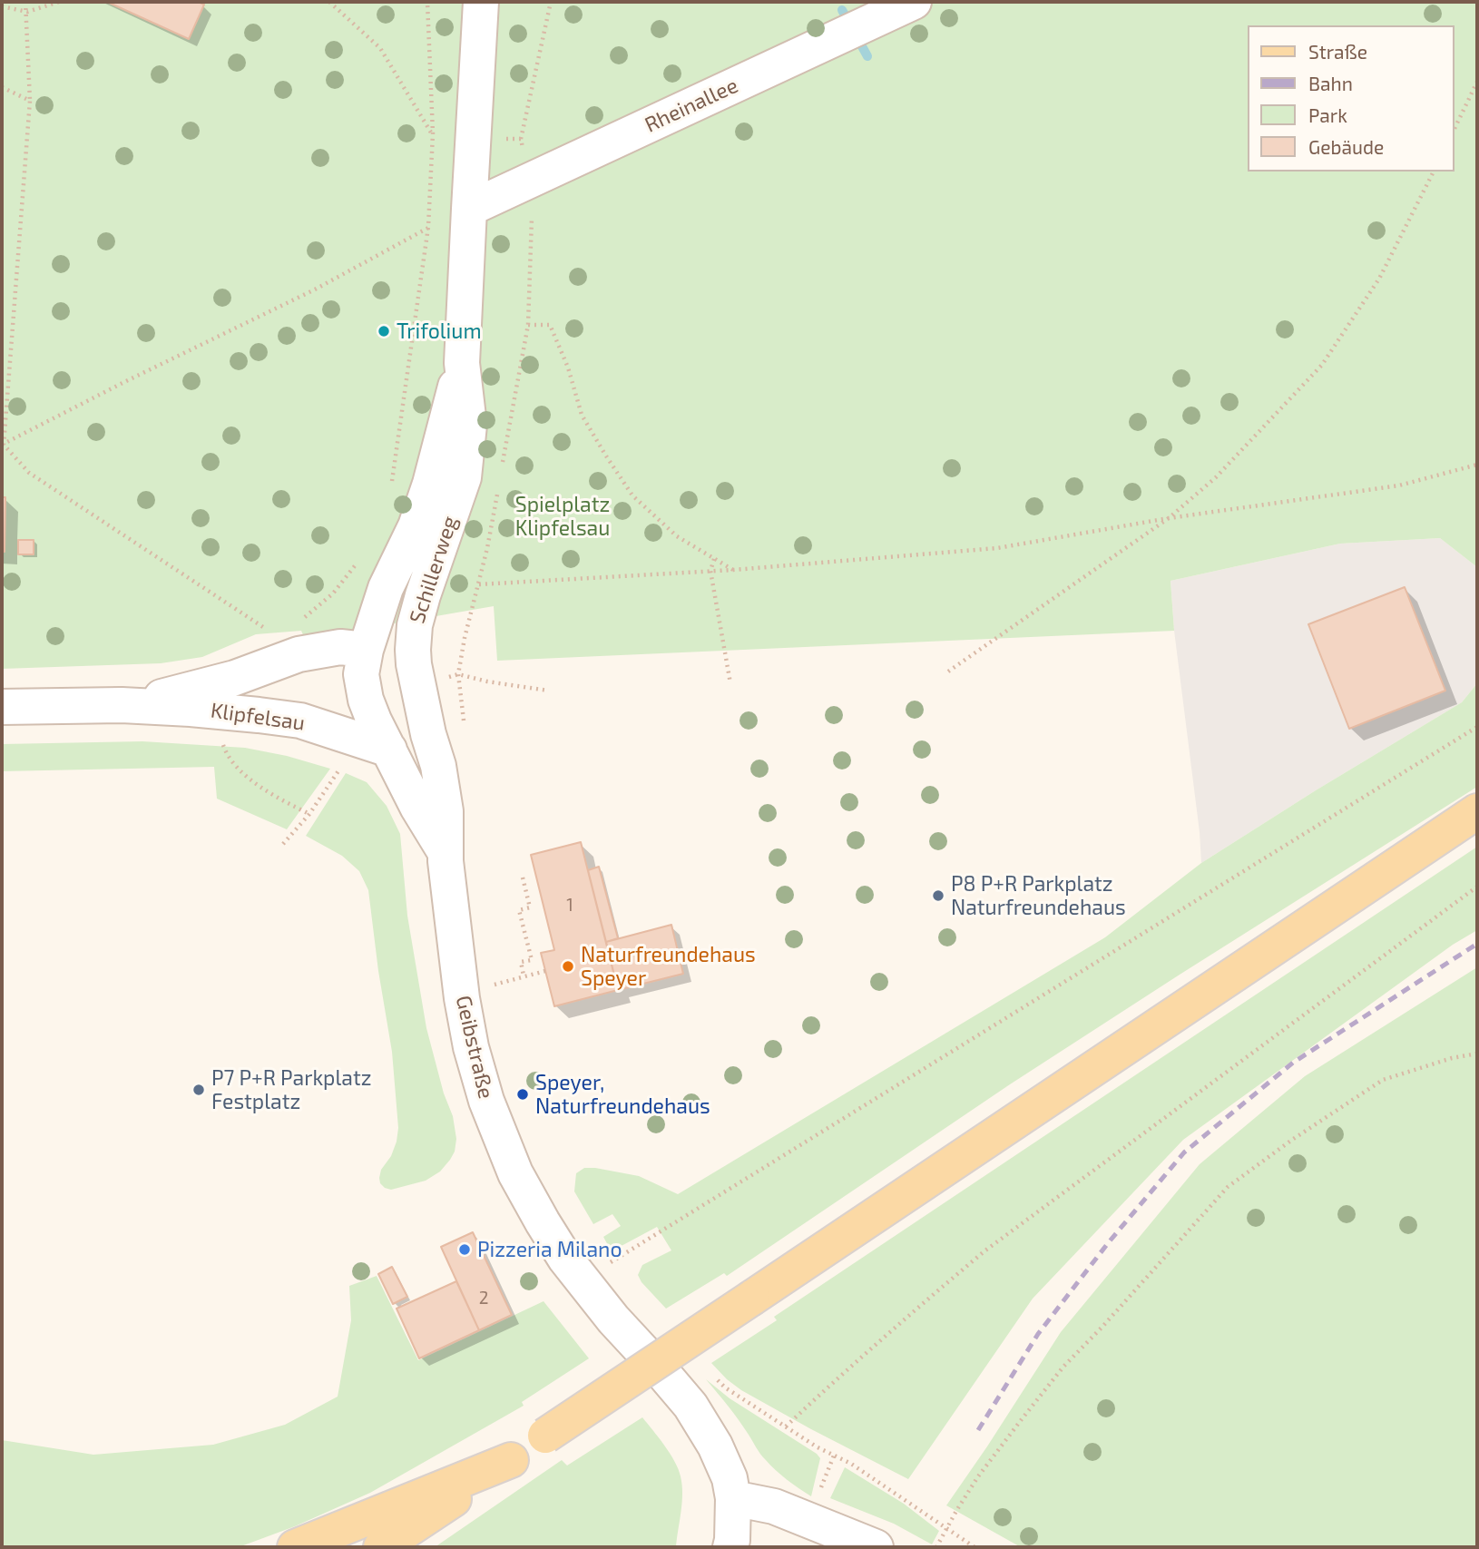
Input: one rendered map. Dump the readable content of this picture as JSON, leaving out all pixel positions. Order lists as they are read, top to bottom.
{
  "streets": {
    "street": [
      "Rheinallee",
      "Schillerweg",
      "Klipfelsau",
      "Geibstraße"
    ]
  },
  "crossings": [
    ["Rheinallee", "Schillerweg"],
    ["Schillerweg", "Klipfelsau"],
    ["Schillerweg", "Geibstraße"],
    ["Klipfelsau", "Geibstraße"]
  ],
  "parks": ["Spielplatz Klipfelsau"],
  "places": [
    "Trifolium",
    "P8 P+R Parkplatz Naturfreundehaus",
    "Naturfreundehaus Speyer",
    "P7 P+R Parkplatz Festplatz",
    "Speyer, Naturfreundehaus",
    "Pizzeria Milano"
  ],
  "house_numbers": ["1", "2"],
  "legend": [
    "Straße",
    "Bahn",
    "Park",
    "Gebäude"
  ]
}
